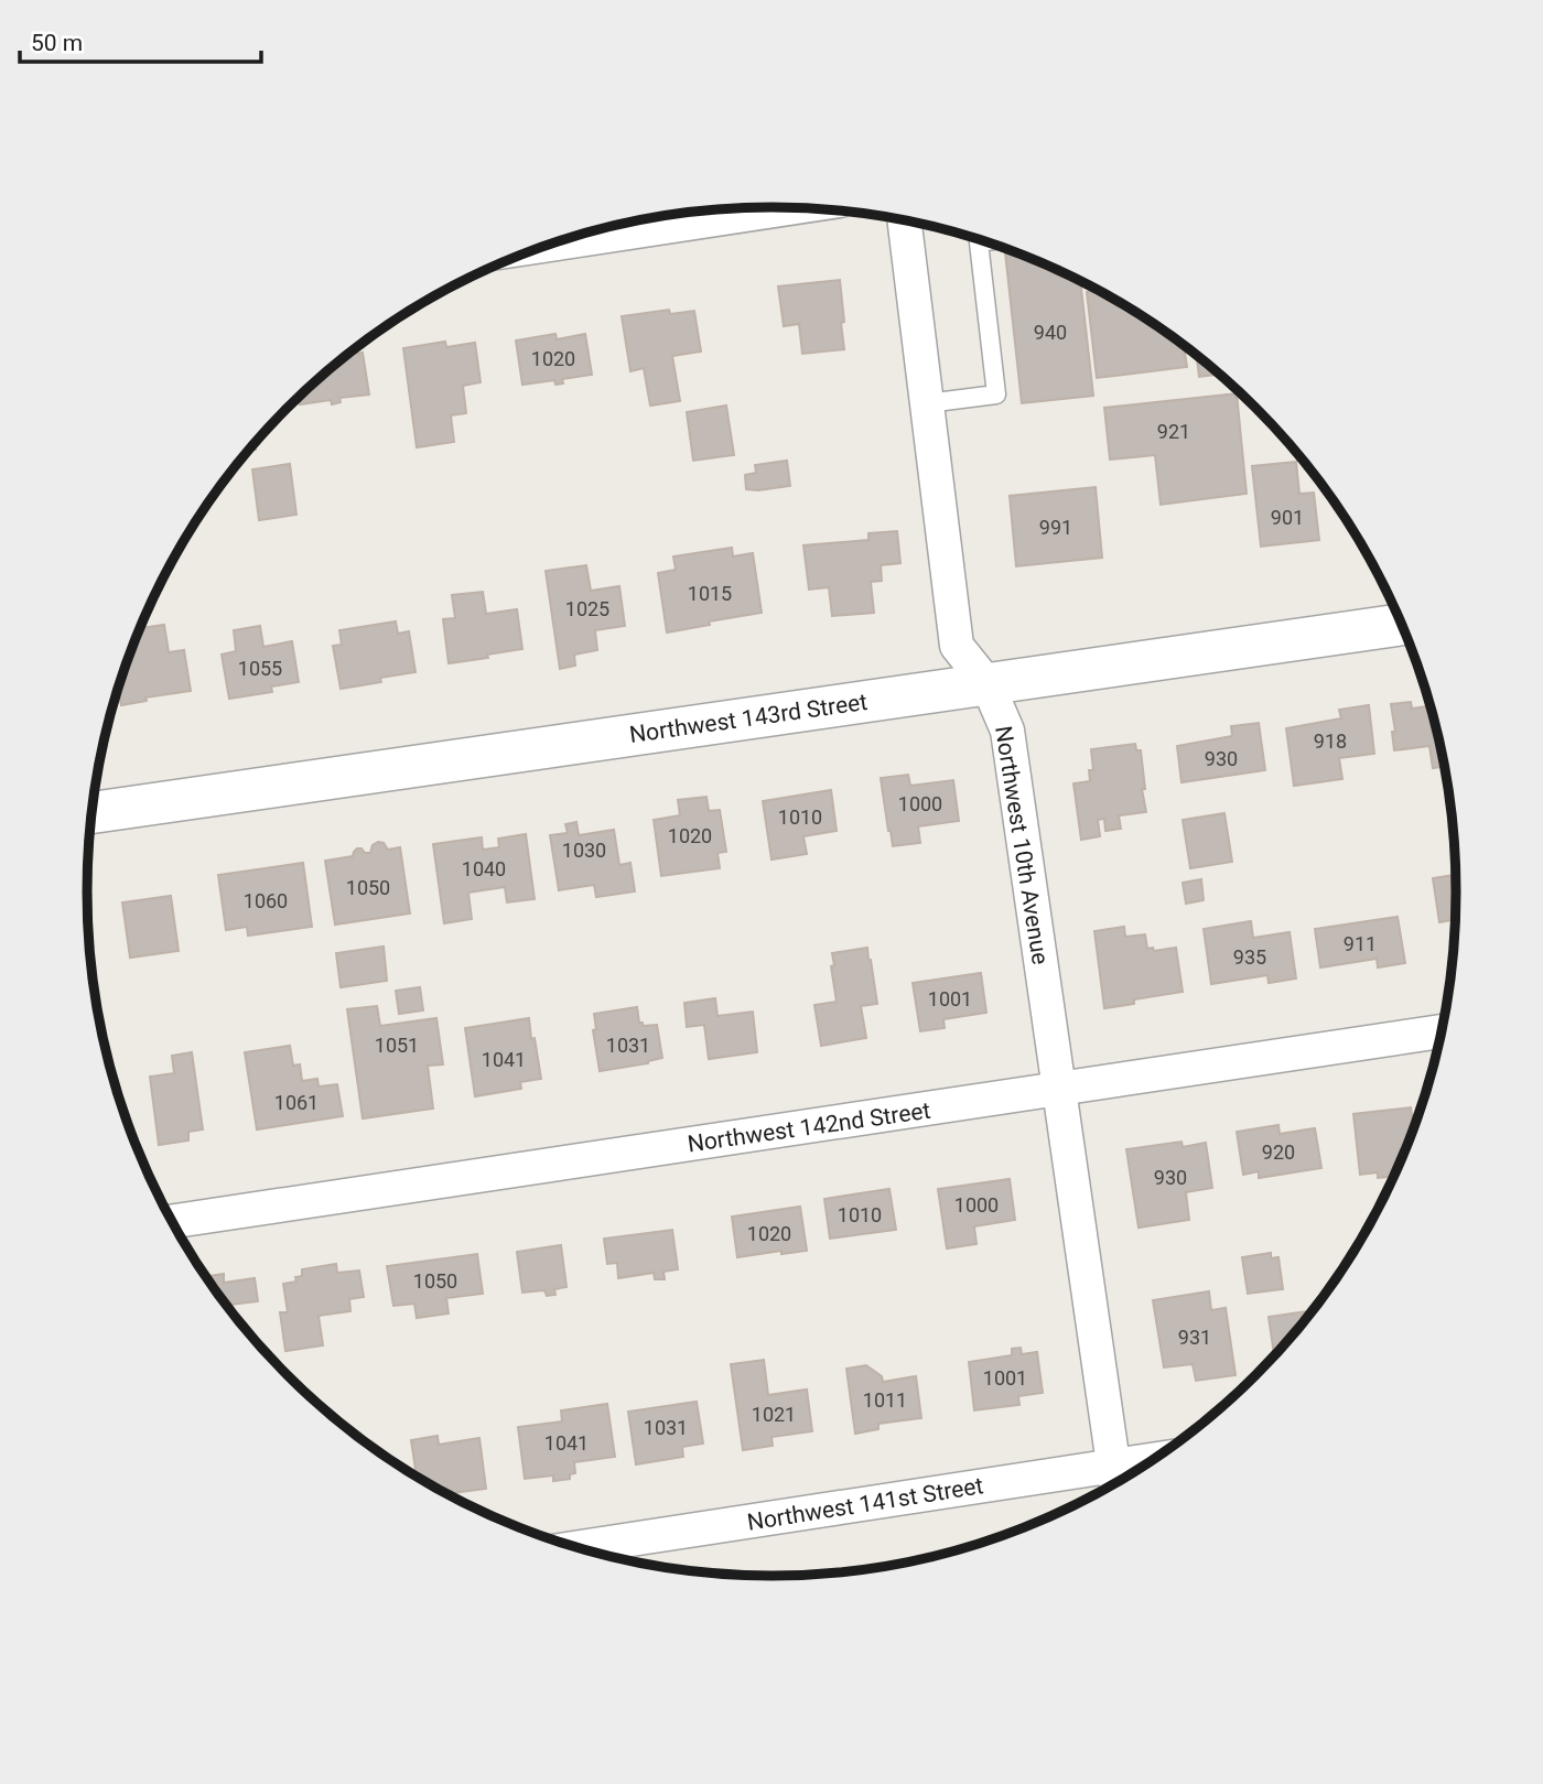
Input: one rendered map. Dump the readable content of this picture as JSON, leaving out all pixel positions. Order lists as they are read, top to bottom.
{
  "streets": {
    "street": [
      "Northwest 143rd Street",
      "Northwest 10th Avenue",
      "Northwest 142nd Street",
      "Northwest 141st Street"
    ]
  },
  "crossings": [
    ["Northwest 143rd Street", "Northwest 10th Avenue"],
    ["Northwest 10th Avenue", "Northwest 142nd Street"],
    ["Northwest 10th Avenue", "Northwest 141st Street"]
  ],
  "house_numbers": [
    "940",
    "1020",
    "921",
    "901",
    "991",
    "1015",
    "1025",
    "1055",
    "918",
    "930",
    "1000",
    "1010",
    "1020",
    "1030",
    "1040",
    "1050",
    "1060",
    "911",
    "935",
    "1001",
    "1051",
    "1031",
    "1041",
    "1061",
    "920",
    "930",
    "1000",
    "1010",
    "1020",
    "1050",
    "931",
    "1001",
    "1011",
    "1021",
    "1031",
    "1041"
  ],
  "scale_bar": "50 m"
}
